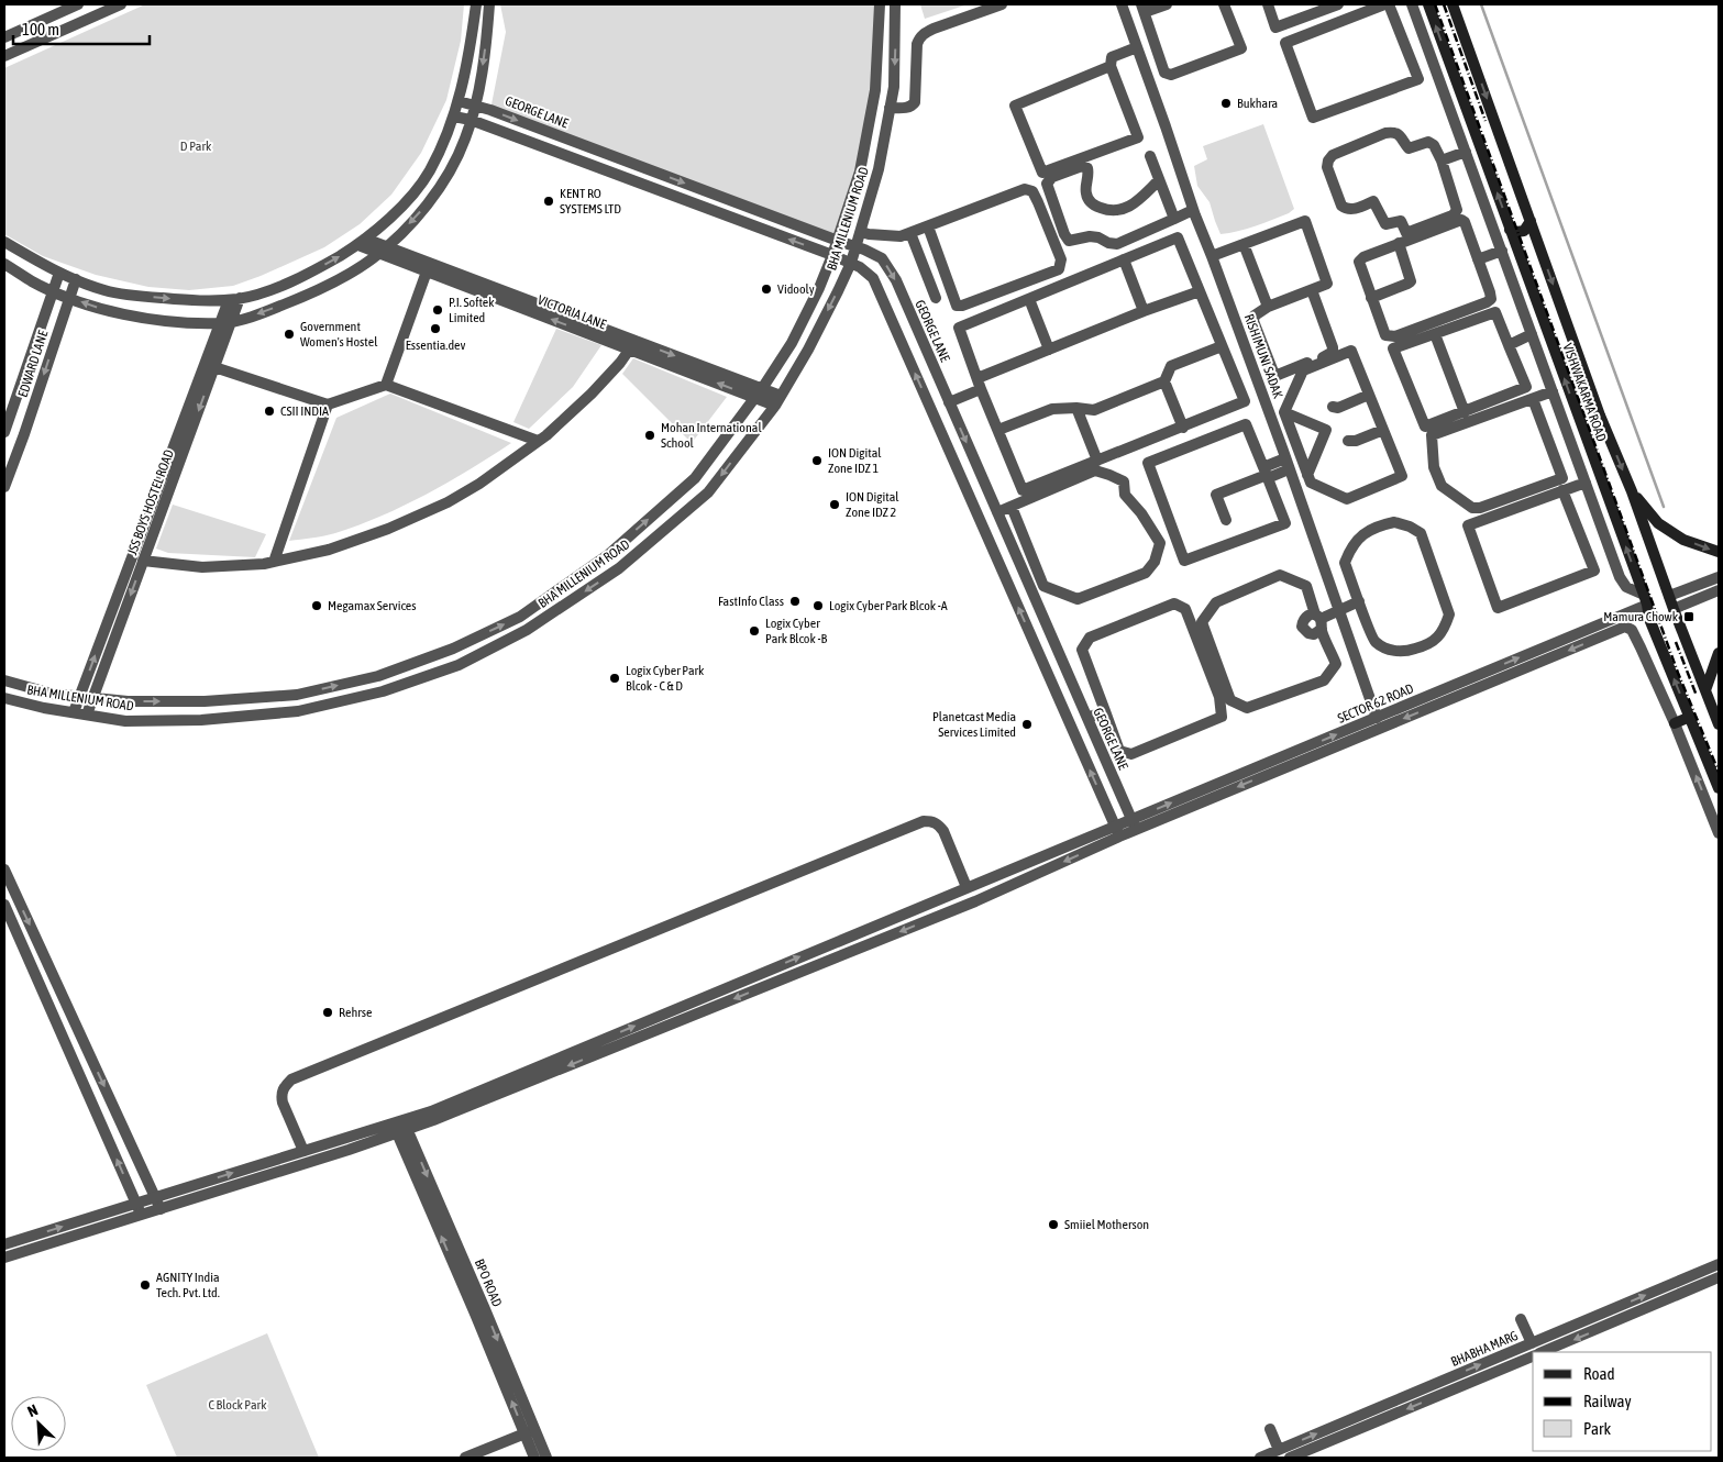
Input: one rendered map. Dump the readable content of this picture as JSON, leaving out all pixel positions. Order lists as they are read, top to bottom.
{
  "streets": {
    "main road": ["VISHWAKARMA ROAD"],
    "street": [
      "GEORGE LANE",
      "BHA MILLENIUM ROAD",
      "VICTORIA LANE",
      "RISHIMUNI SADAK",
      "EDWARD LANE",
      "JSS BOYS HOSTEL ROAD",
      "SECTOR 62 ROAD",
      "BPO ROAD",
      "BHABHA MARG"
    ]
  },
  "crossings": [
    ["GEORGE LANE", "BHA MILLENIUM ROAD"],
    ["GEORGE LANE", "SECTOR 62 ROAD"],
    ["BHA MILLENIUM ROAD", "VICTORIA LANE"],
    ["BHA MILLENIUM ROAD", "JSS BOYS HOSTEL ROAD"],
    ["RISHIMUNI SADAK", "SECTOR 62 ROAD"],
    ["VISHWAKARMA ROAD", "SECTOR 62 ROAD"]
  ],
  "parks": ["D Park", "C Block Park"],
  "places": {
    "other": [
      "Bukhara",
      "KENT RO SYSTEMS LTD",
      "Vidooly",
      "P.I. Softek Limited",
      "Essentia.dev",
      "Government Women's Hostel",
      "CSII INDIA",
      "Mohan International School",
      "ION Digital Zone IDZ 1",
      "ION Digital Zone IDZ 2",
      "FastInfo Class",
      "Megamax Services",
      "Logix Cyber Park Blcok -A",
      "Logix Cyber Park Blcok -B",
      "Logix Cyber Park Blcok - C & D",
      "Planetcast Media Services Limited",
      "Rehrse",
      "Smiiel Motherson",
      "AGNITY India Tech. Pvt. Ltd."
    ],
    "transit": ["Mamura Chowk"]
  },
  "legend": ["Road", "Railway", "Park"],
  "scale_bar": "100 m",
  "north": "top left"
}
